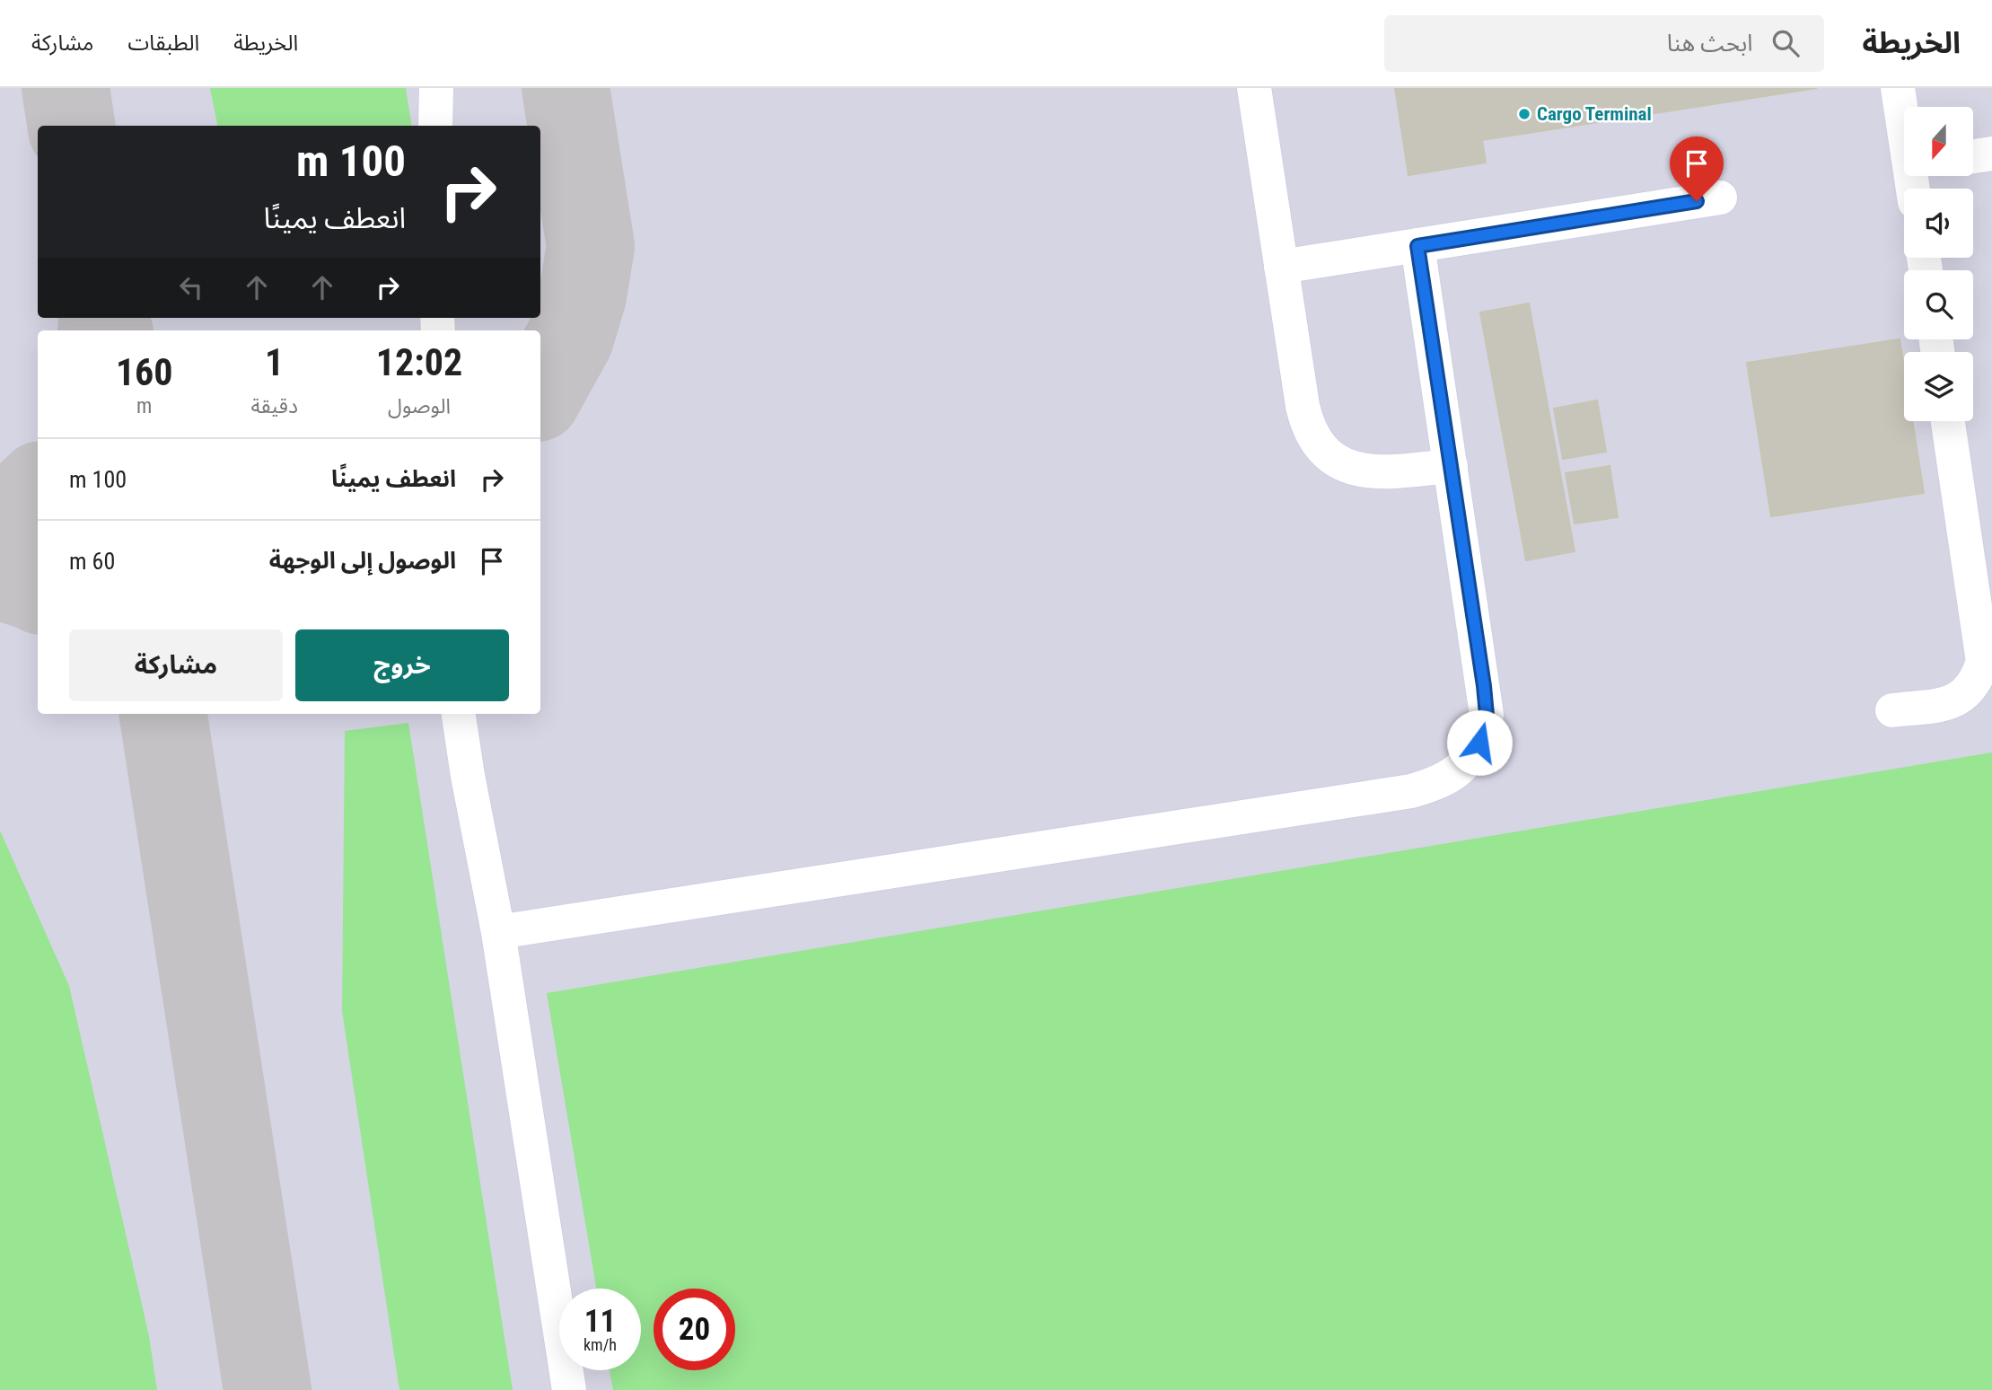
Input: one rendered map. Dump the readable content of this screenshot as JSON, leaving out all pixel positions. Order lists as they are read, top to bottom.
{
  "places": ["Cargo Terminal"],
  "north": "bottom",
  "page": {
    "header": "الخريطة",
    "search": "ابحث هنا",
    "nav": ["الخريطة", "الطبقات", "مشاركة"],
    "turn": ["100 m", "انعطف يمينًا"],
    "eta": [
      "12:02",
      "الوصول",
      "1",
      "دقيقة",
      "160",
      "m"
    ],
    "list": [
      {
        "name": "انعطف يمينًا",
        "value": "100 m"
      },
      {
        "name": "الوصول إلى الوجهة",
        "value": "60 m"
      }
    ],
    "buttons": ["خروج", "مشاركة"],
    "speed": "11 km/h",
    "limit": "20"
  }
}
